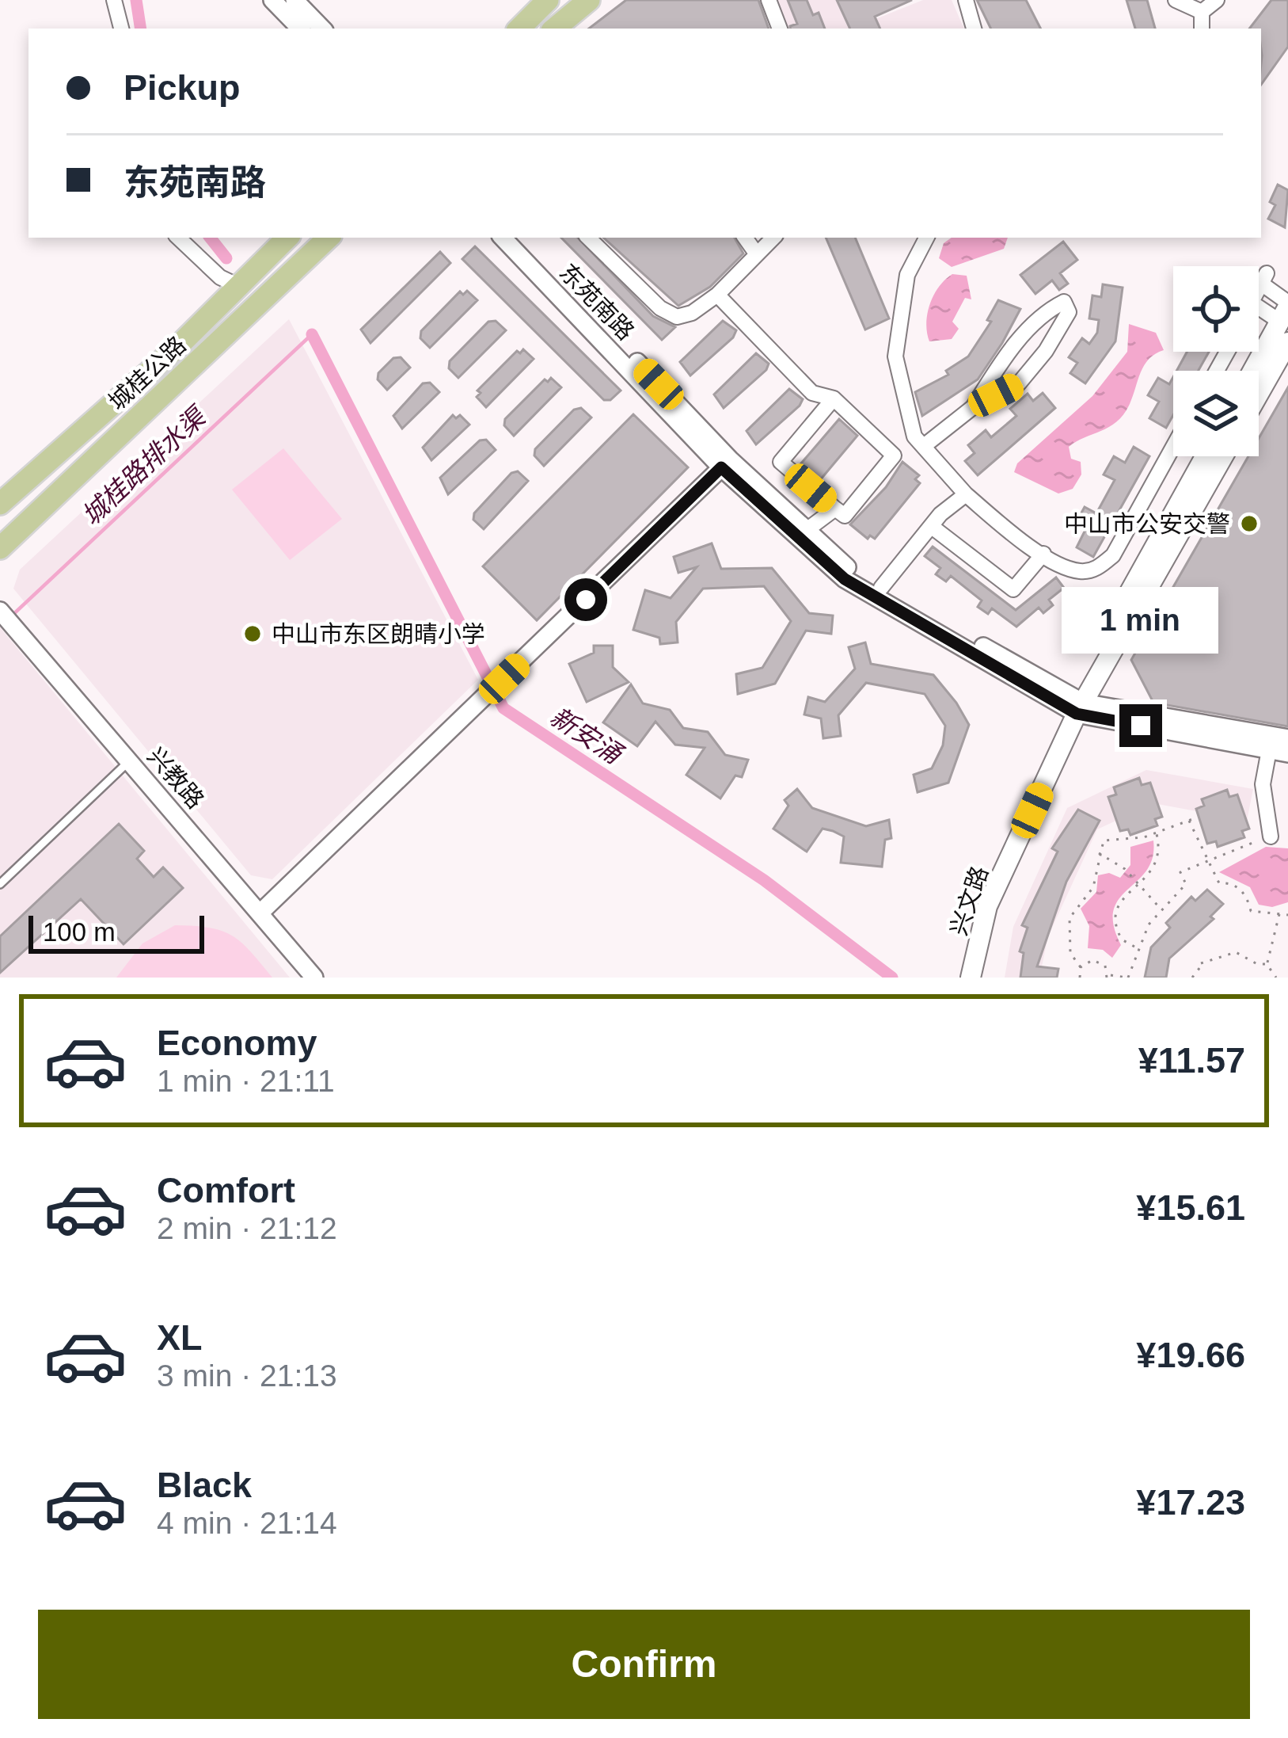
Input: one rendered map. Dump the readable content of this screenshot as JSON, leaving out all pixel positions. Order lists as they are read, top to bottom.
{
  "streets": {
    "main road": ["城桂公路", "兴文路"],
    "street": ["东苑南路", "兴教路"]
  },
  "crossings": [
    ["东苑南路", "兴文路"]
  ],
  "water": ["城桂路排水渠", "新安涌"],
  "places": ["中山市公安交警", "中山市东区朗晴小学"],
  "scale_bar": "100 m",
  "page": {
    "banner": ["Pickup", "东苑南路"],
    "bubble": "1 min",
    "scale": "100 m",
    "list": [
      {
        "name": "Economy",
        "note": "1 min · 21:11",
        "value": "¥11.57"
      },
      {
        "name": "Comfort",
        "note": "2 min · 21:12",
        "value": "¥15.61"
      },
      {
        "name": "XL",
        "note": "3 min · 21:13",
        "value": "¥19.66"
      },
      {
        "name": "Black",
        "note": "4 min · 21:14",
        "value": "¥17.23"
      }
    ],
    "buttons": "Confirm"
  }
}
